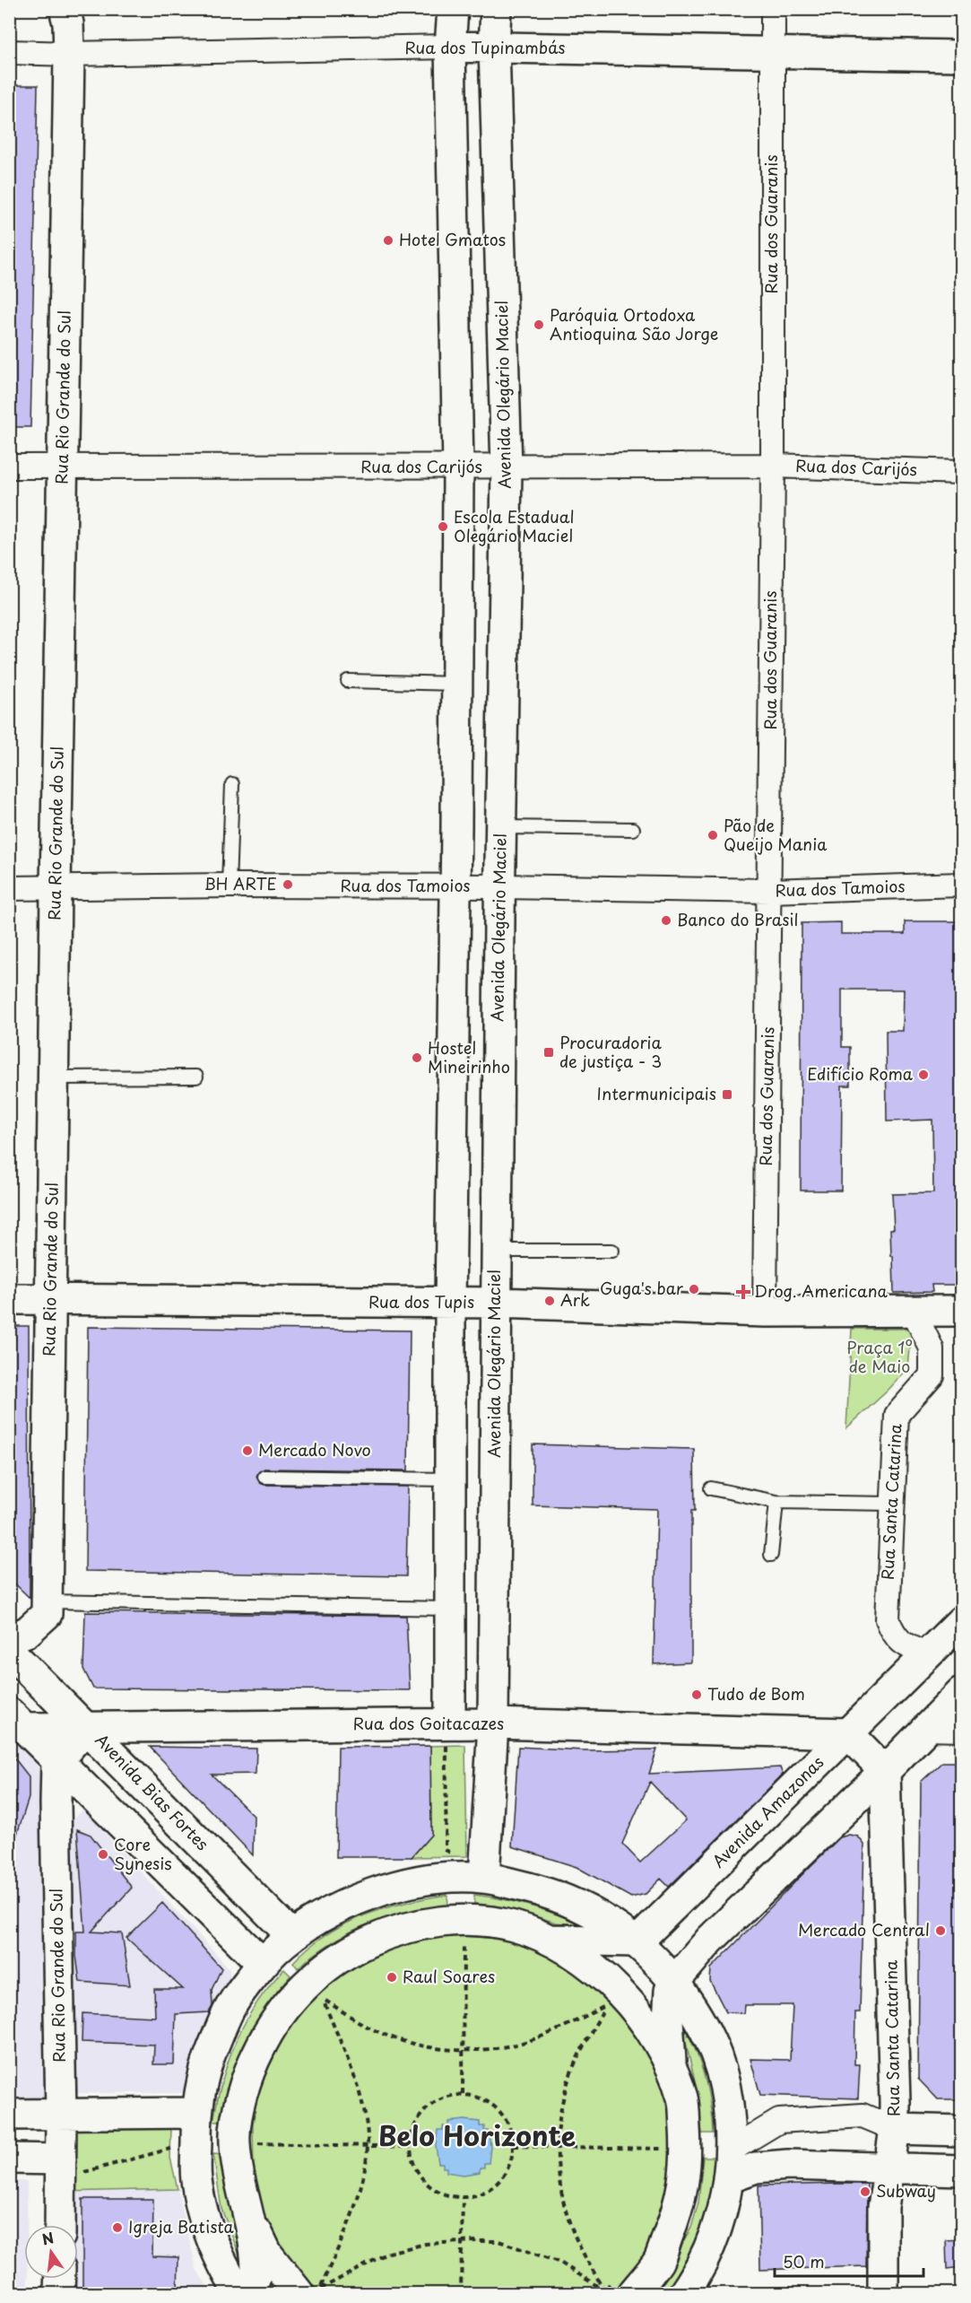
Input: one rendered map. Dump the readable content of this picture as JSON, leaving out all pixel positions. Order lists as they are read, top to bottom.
{
  "streets": {
    "main road": [
      "Rua dos Tupinambás",
      "Avenida Olegário Maciel",
      "Rua Rio Grande do Sul",
      "Rua dos Tupis",
      "Rua Santa Catarina",
      "Rua dos Goitacazes",
      "Avenida Bias Fortes",
      "Avenida Amazonas"
    ],
    "street": ["Rua dos Guaranis", "Rua dos Carijós", "Rua dos Tamoios"]
  },
  "crossings": [
    ["Rua dos Tupinambás", "Rua dos Guaranis"],
    ["Rua dos Tupinambás", "Avenida Olegário Maciel"],
    ["Rua dos Tupinambás", "Rua Rio Grande do Sul"],
    ["Rua dos Guaranis", "Rua dos Carijós"],
    ["Rua dos Guaranis", "Rua dos Tamoios"],
    ["Rua dos Guaranis", "Rua dos Tupis"],
    ["Avenida Olegário Maciel", "Rua dos Carijós"],
    ["Avenida Olegário Maciel", "Rua dos Tamoios"],
    ["Avenida Olegário Maciel", "Rua dos Tupis"],
    ["Avenida Olegário Maciel", "Rua dos Goitacazes"],
    ["Rua Rio Grande do Sul", "Rua dos Carijós"],
    ["Rua Rio Grande do Sul", "Rua dos Tamoios"],
    ["Rua Rio Grande do Sul", "Rua dos Tupis"],
    ["Rua dos Tupis", "Rua Santa Catarina"],
    ["Rua Santa Catarina", "Avenida Amazonas"],
    ["Rua dos Goitacazes", "Avenida Bias Fortes"],
    ["Rua dos Goitacazes", "Avenida Amazonas"]
  ],
  "districts": ["Belo Horizonte"],
  "parks": ["Praça 1º de Maio"],
  "places": {
    "other": [
      "Hotel Gmatos",
      "Paróquia Ortodoxa Antioquina São Jorge",
      "Escola Estadual Olegário Maciel",
      "Pão de Queijo Mania",
      "BH ARTE",
      "Banco do Brasil",
      "Hostel Mineirinho",
      "Edifício Roma",
      "Guga's bar",
      "Ark",
      "Mercado Novo",
      "Tudo de Bom",
      "Core Synesis",
      "Mercado Central",
      "Raul Soares",
      "Subway",
      "Igreja Batista"
    ],
    "transit": ["Procuradoria de justiça - 3", "Intermunicipais"],
    "health": ["Drog. Americana"]
  },
  "scale_bar": "50 m",
  "north": "top"
}
